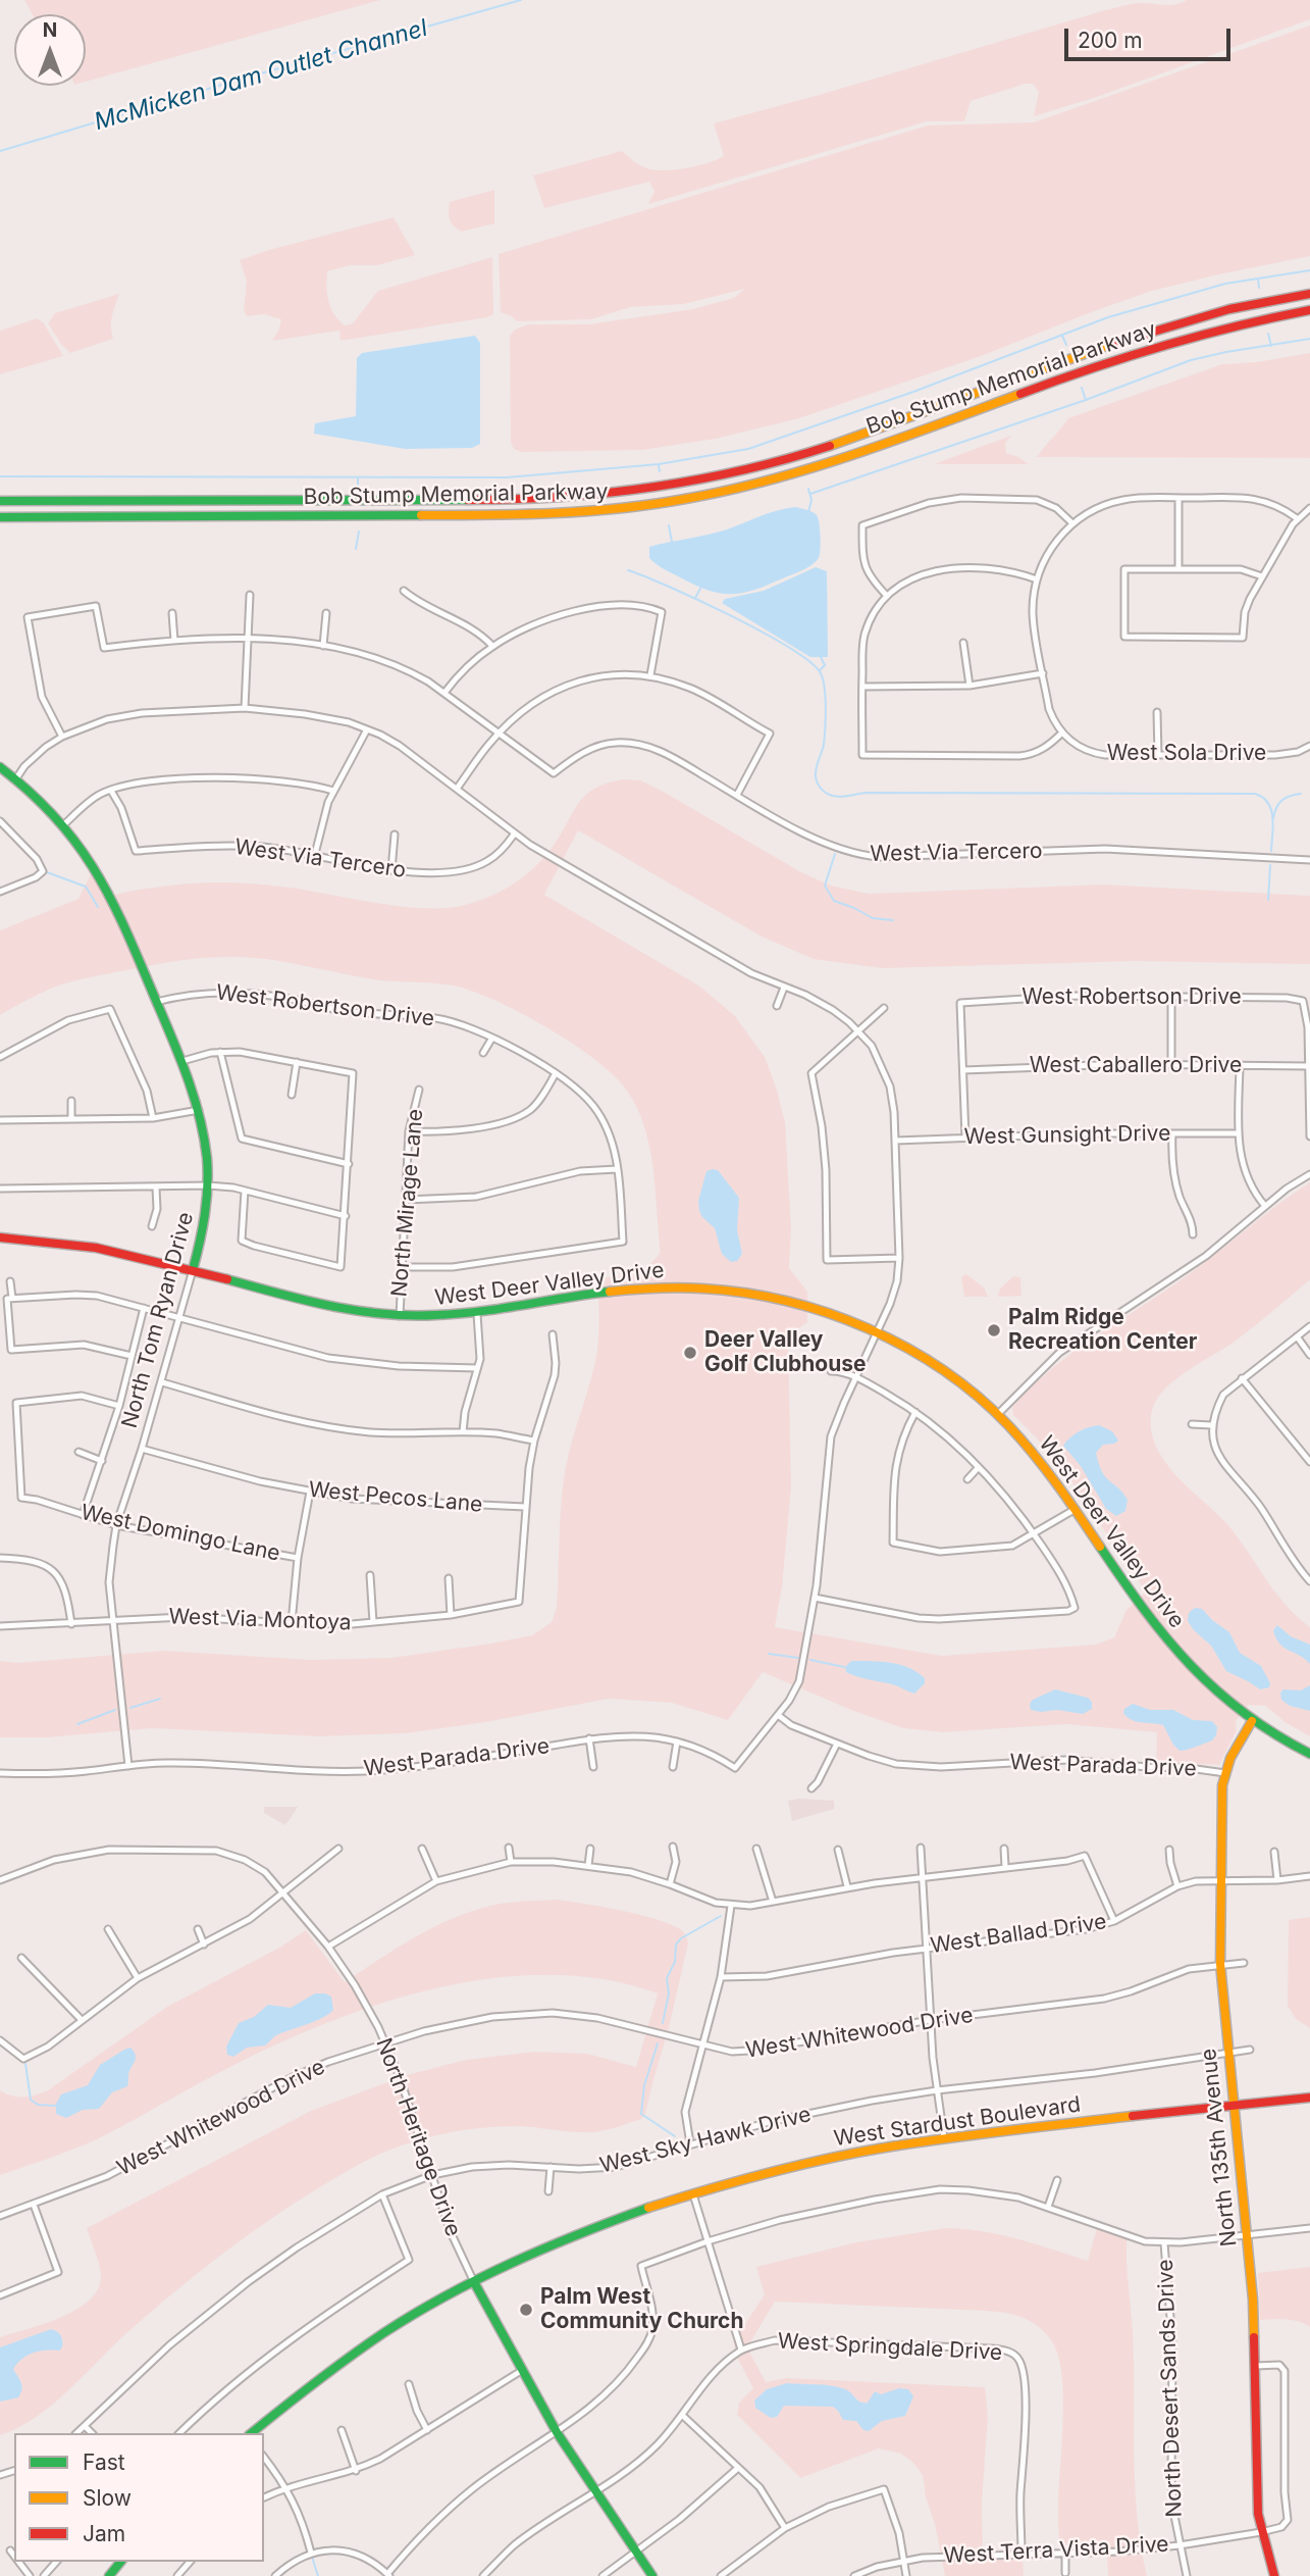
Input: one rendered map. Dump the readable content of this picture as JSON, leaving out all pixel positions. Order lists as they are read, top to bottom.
{
  "streets": {
    "main road": [
      "Bob Stump Memorial Parkway",
      "West Deer Valley Drive",
      "North Tom Ryan Drive",
      "West Stardust Boulevard",
      "North 135th Avenue"
    ],
    "street": [
      "West Sola Drive",
      "West Via Tercero",
      "West Robertson Drive",
      "West Caballero Drive",
      "West Gunsight Drive",
      "North Mirage Lane",
      "West Pecos Lane",
      "West Domingo Lane",
      "West Via Montoya",
      "West Parada Drive",
      "West Ballad Drive",
      "West Whitewood Drive",
      "North Heritage Drive",
      "West Sky Hawk Drive",
      "West Springdale Drive",
      "North Desert Sands Drive",
      "West Terra Vista Drive"
    ]
  },
  "crossings": [
    ["West Robertson Drive", "West Caballero Drive"],
    ["West Robertson Drive", "North Mirage Lane"],
    ["West Robertson Drive", "North Tom Ryan Drive"],
    ["North Mirage Lane", "West Deer Valley Drive"],
    ["West Deer Valley Drive", "North Tom Ryan Drive"],
    ["West Deer Valley Drive", "North 135th Avenue"],
    ["North Tom Ryan Drive", "West Pecos Lane"],
    ["North Tom Ryan Drive", "West Domingo Lane"],
    ["North Tom Ryan Drive", "West Via Montoya"],
    ["North Tom Ryan Drive", "West Parada Drive"],
    ["West Pecos Lane", "West Via Montoya"],
    ["West Parada Drive", "North 135th Avenue"],
    ["West Ballad Drive", "North 135th Avenue"],
    ["West Whitewood Drive", "North Heritage Drive"],
    ["West Whitewood Drive", "North 135th Avenue"],
    ["West Stardust Boulevard", "North Heritage Drive"],
    ["West Stardust Boulevard", "North 135th Avenue"],
    ["North Heritage Drive", "West Sky Hawk Drive"],
    ["West Sky Hawk Drive", "North 135th Avenue"],
    ["North 135th Avenue", "West Terra Vista Drive"],
    ["West Springdale Drive", "West Terra Vista Drive"],
    ["North Desert Sands Drive", "West Terra Vista Drive"]
  ],
  "water": ["McMicken Dam Outlet Channel"],
  "places": ["Palm Ridge Recreation Center", "Deer Valley Golf Clubhouse", "Palm West Community Church"],
  "legend": ["Fast", "Slow", "Jam"],
  "scale_bar": "200 m",
  "north": "top"
}
